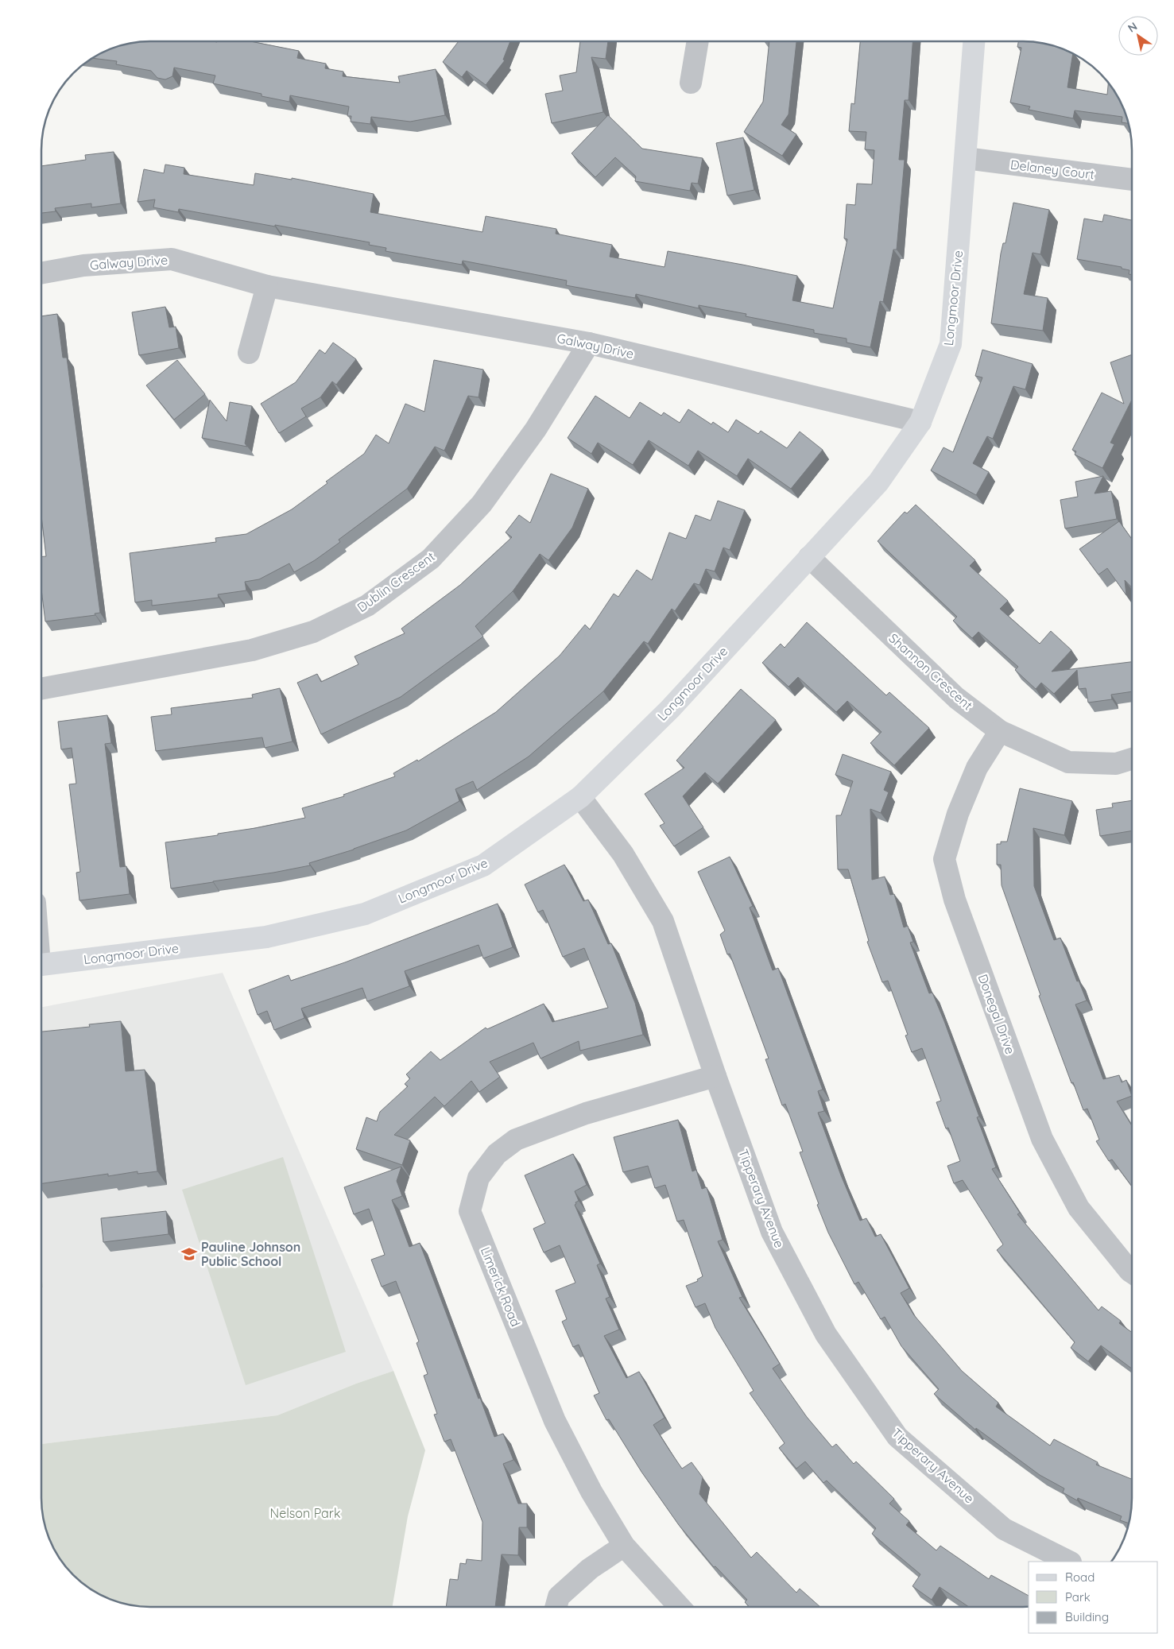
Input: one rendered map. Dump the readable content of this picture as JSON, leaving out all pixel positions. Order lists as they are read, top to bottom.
{
  "streets": {
    "street": [
      "Delaney Court",
      "Galway Drive",
      "Longmoor Drive",
      "Dublin Crescent",
      "Shannon Crescent",
      "Donegal Drive",
      "Tipperary Avenue",
      "Limerick Road"
    ]
  },
  "crossings": [
    ["Delaney Court", "Longmoor Drive"],
    ["Galway Drive", "Longmoor Drive"],
    ["Galway Drive", "Dublin Crescent"],
    ["Longmoor Drive", "Shannon Crescent"],
    ["Longmoor Drive", "Tipperary Avenue"],
    ["Shannon Crescent", "Donegal Drive"],
    ["Tipperary Avenue", "Limerick Road"]
  ],
  "parks": ["Nelson Park"],
  "places": {
    "school or university": ["Pauline Johnson Public School"]
  },
  "legend": ["Road", "Park", "Building"],
  "north": "top left"
}
